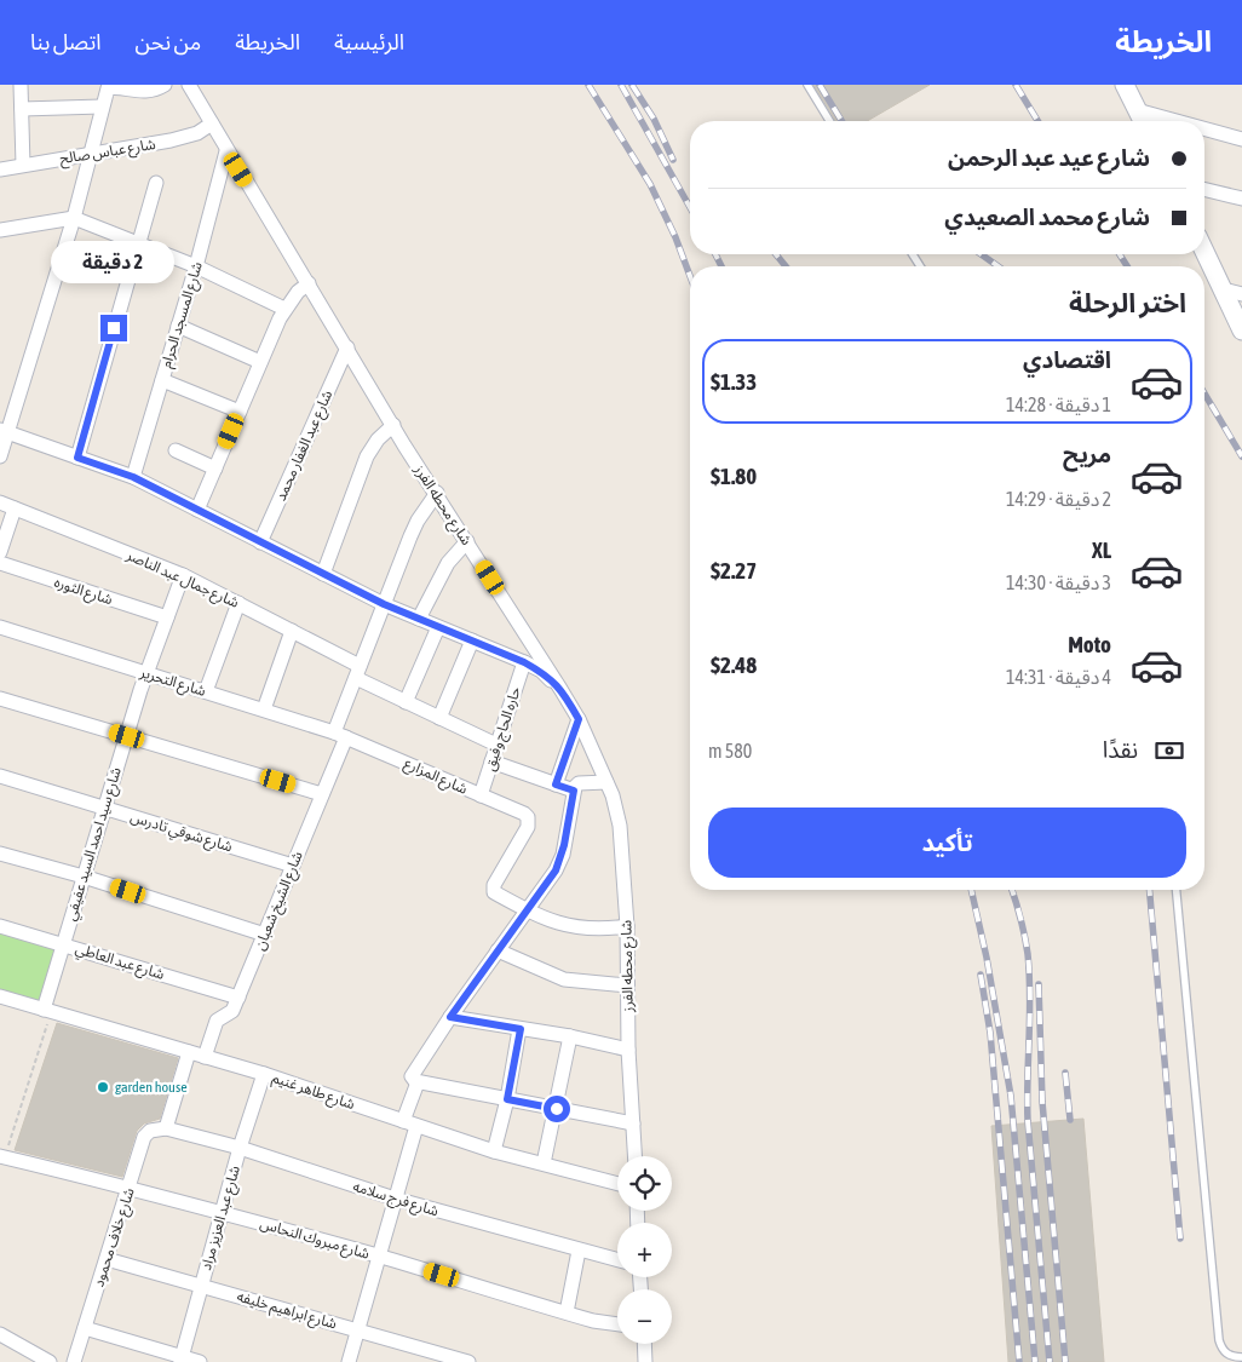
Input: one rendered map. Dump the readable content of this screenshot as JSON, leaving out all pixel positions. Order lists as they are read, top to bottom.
{
  "streets": {
    "street": [
      "شارع عباس صالح",
      "شارع المسجد الحرام",
      "شارع عبد الغفار محمد",
      "شارع محطه الفرز",
      "شارع جمال عبد الناصر",
      "شارع الثوره",
      "شارع التحرير",
      "حاره الحاج وفيق",
      "شارع المزارع",
      "شارع شوقي تادرس",
      "شارع سيد احمد السيد عفيفي",
      "شارع الشيخ شعبان",
      "شارع عبد العاطي",
      "شارع طاهر غنيم",
      "شارع فرج سلامه",
      "شارع عبد العزيز مراد",
      "شارع خلاف محمود",
      "شارع مبروك النحاس",
      "شارع ابراهيم خليفه"
    ]
  },
  "crossings": [
    ["شارع عباس صالح", "شارع محطه الفرز"],
    ["شارع المسجد الحرام", "شارع محطه الفرز"],
    ["شارع عبد الغفار محمد", "شارع محطه الفرز"],
    ["شارع محطه الفرز", "شارع الشيخ شعبان"],
    ["شارع جمال عبد الناصر", "حاره الحاج وفيق"],
    ["شارع جمال عبد الناصر", "شارع سيد احمد السيد عفيفي"],
    ["شارع جمال عبد الناصر", "شارع الشيخ شعبان"],
    ["شارع الثوره", "شارع سيد احمد السيد عفيفي"],
    ["شارع التحرير", "شارع المزارع"],
    ["شارع التحرير", "شارع سيد احمد السيد عفيفي"],
    ["شارع التحرير", "شارع الشيخ شعبان"],
    ["حاره الحاج وفيق", "شارع المزارع"],
    ["شارع المزارع", "شارع الشيخ شعبان"],
    ["شارع شوقي تادرس", "شارع سيد احمد السيد عفيفي"],
    ["شارع شوقي تادرس", "شارع الشيخ شعبان"],
    ["شارع سيد احمد السيد عفيفي", "شارع عبد العاطي"],
    ["شارع سيد احمد السيد عفيفي", "شارع طاهر غنيم"],
    ["شارع الشيخ شعبان", "شارع عبد العاطي"],
    ["شارع الشيخ شعبان", "شارع طاهر غنيم"],
    ["شارع طاهر غنيم", "شارع عبد العزيز مراد"],
    ["شارع فرج سلامه", "شارع عبد العزيز مراد"],
    ["شارع فرج سلامه", "شارع خلاف محمود"],
    ["شارع عبد العزيز مراد", "شارع مبروك النحاس"],
    ["شارع عبد العزيز مراد", "شارع ابراهيم خليفه"],
    ["شارع خلاف محمود", "شارع مبروك النحاس"],
    ["شارع خلاف محمود", "شارع ابراهيم خليفه"]
  ],
  "places": ["garden house"],
  "page": {
    "header": "الخريطة",
    "nav": [
      "الرئيسية",
      "الخريطة",
      "من نحن",
      "اتصل بنا"
    ],
    "banner": ["شارع عيد عبد الرحمن", "شارع محمد الصعيدي"],
    "bubble": "2 دقيقة",
    "heading": "اختر الرحلة",
    "list": [
      {
        "name": "اقتصادي",
        "note": "1 دقيقة · 14:28",
        "value": "$1.33"
      },
      {
        "name": "مريح",
        "note": "2 دقيقة · 14:29",
        "value": "$1.80"
      },
      {
        "name": "XL",
        "note": "3 دقيقة · 14:30",
        "value": "$2.27"
      },
      {
        "name": "Moto",
        "note": "4 دقيقة · 14:31",
        "value": "$2.48"
      }
    ],
    "pay": ["نقدًا", "580 m"],
    "buttons": "تأكيد",
    "map_buttons": ["+", "−"]
  }
}
